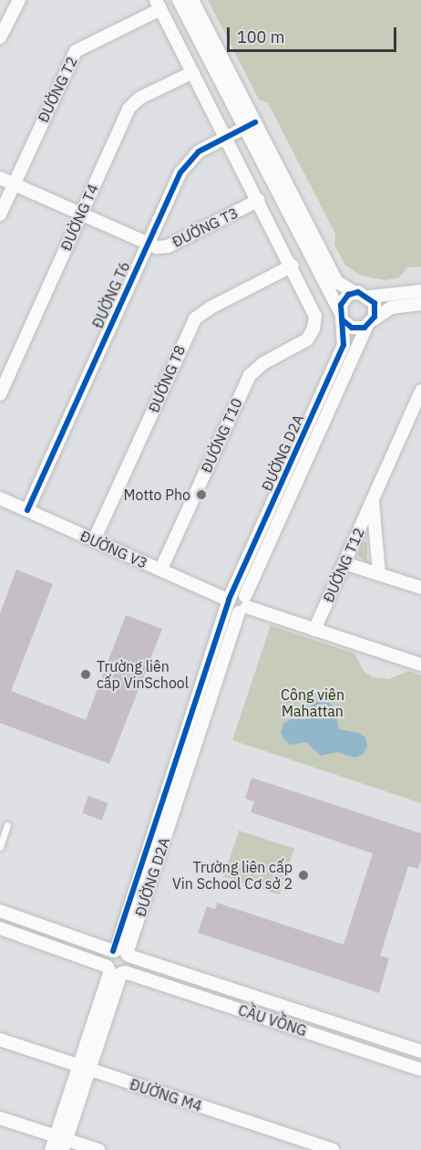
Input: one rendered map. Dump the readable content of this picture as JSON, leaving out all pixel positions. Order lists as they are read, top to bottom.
{
  "streets": {
    "street": [
      "ĐƯỜNG T2",
      "ĐƯỜNG T4",
      "ĐƯỜNG T3",
      "ĐƯỜNG T6",
      "ĐƯỜNG T8",
      "ĐƯỜNG T10",
      "ĐƯỜNG D2A",
      "ĐƯỜNG V3",
      "ĐƯỜNG T12",
      "CẦU VỒNG",
      "ĐƯỜNG M4"
    ]
  },
  "crossings": [
    ["ĐƯỜNG T2", "ĐƯỜNG T3"],
    ["ĐƯỜNG T4", "ĐƯỜNG T3"],
    ["ĐƯỜNG T3", "ĐƯỜNG T6"],
    ["ĐƯỜNG T6", "ĐƯỜNG D2A"],
    ["ĐƯỜNG T6", "ĐƯỜNG V3"],
    ["ĐƯỜNG T8", "ĐƯỜNG T10"],
    ["ĐƯỜNG T8", "ĐƯỜNG V3"],
    ["ĐƯỜNG T10", "ĐƯỜNG V3"],
    ["ĐƯỜNG D2A", "ĐƯỜNG V3"],
    ["ĐƯỜNG D2A", "CẦU VỒNG"],
    ["ĐƯỜNG V3", "ĐƯỜNG T12"]
  ],
  "parks": ["Công viên Mahattan"],
  "places": ["Motto Pho", "Trường liên cấp VinSchool", "Trường liên cấp Vin School Cơ sở 2"],
  "scale_bar": "100 m"
}
